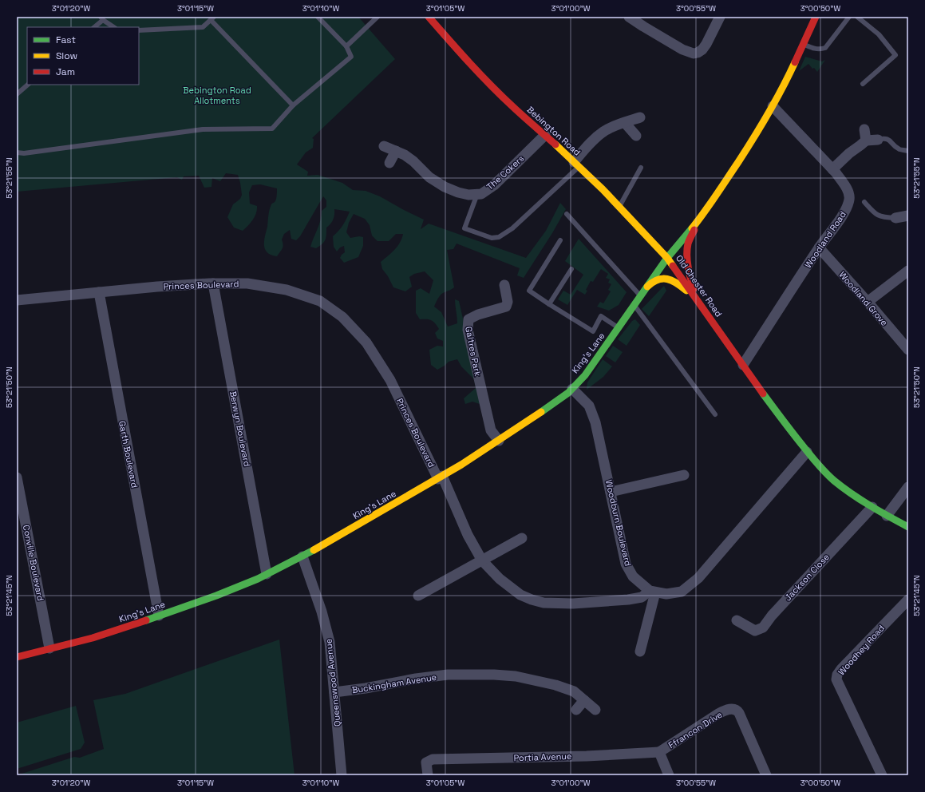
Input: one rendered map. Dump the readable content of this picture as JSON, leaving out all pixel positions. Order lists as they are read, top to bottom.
{
  "streets": {
    "main road": ["Bebington Road", "Old Chester Road", "King's Lane"],
    "street": [
      "The Cokers",
      "Woodland Road",
      "Princes Boulevard",
      "Woodland Grove",
      "Galtres Park",
      "Berwyn Boulevard",
      "Garth Boulevard",
      "Woodburn Boulevard",
      "Conville Boulevard",
      "Jackson Close",
      "Woodhey Road",
      "Queenswood Avenue",
      "Buckingham Avenue",
      "Ffrancon Drive",
      "Portia Avenue"
    ]
  },
  "crossings": [
    ["Bebington Road", "The Cokers"],
    ["Bebington Road", "Old Chester Road"],
    ["Bebington Road", "King's Lane"],
    ["Woodland Road", "Old Chester Road"],
    ["Woodland Road", "Woodland Grove"],
    ["Princes Boulevard", "King's Lane"],
    ["Princes Boulevard", "Berwyn Boulevard"],
    ["Princes Boulevard", "Garth Boulevard"],
    ["Princes Boulevard", "Woodburn Boulevard"],
    ["Old Chester Road", "King's Lane"],
    ["Old Chester Road", "Jackson Close"],
    ["Galtres Park", "King's Lane"],
    ["King's Lane", "Berwyn Boulevard"],
    ["King's Lane", "Garth Boulevard"],
    ["King's Lane", "Woodburn Boulevard"],
    ["King's Lane", "Conville Boulevard"],
    ["King's Lane", "Queenswood Avenue"],
    ["Queenswood Avenue", "Buckingham Avenue"],
    ["Ffrancon Drive", "Portia Avenue"]
  ],
  "parks": ["Bebington Road Allotments"],
  "legend": ["Fast", "Slow", "Jam"],
  "coordinates": [
    "3°01'20\"W",
    "3°01'15\"W",
    "3°01'10\"W",
    "3°01'05\"W",
    "3°01'00\"W",
    "3°00'55\"W",
    "3°00'50\"W",
    "53°21'55\"N",
    "53°21'50\"N",
    "53°21'45\"N"
  ]
}
